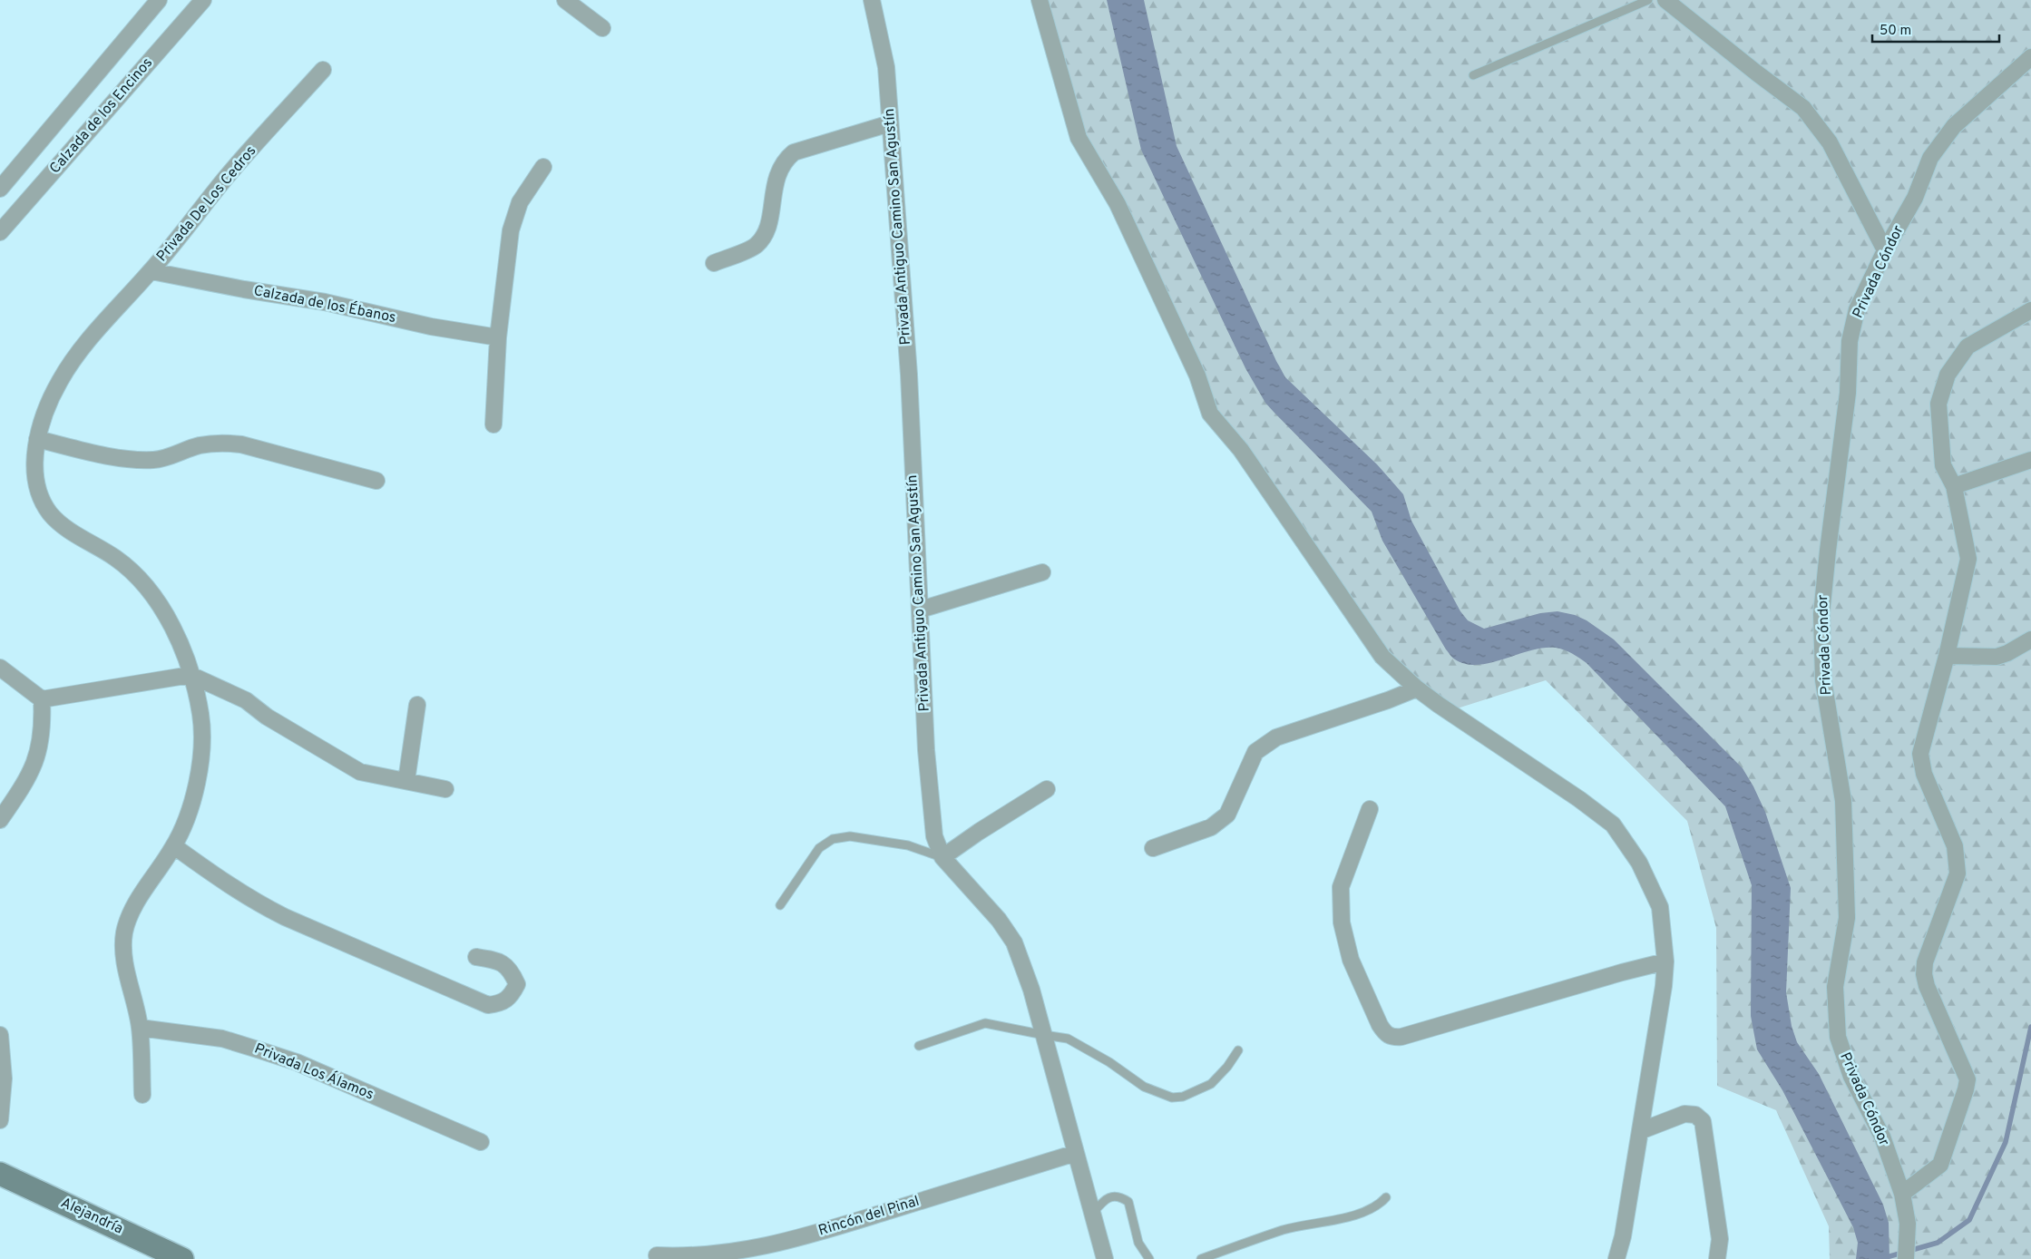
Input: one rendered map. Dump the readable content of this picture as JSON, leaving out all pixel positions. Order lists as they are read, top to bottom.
{
  "streets": {
    "street": [
      "Calzada de los Encinos",
      "Privada De Los Cedros",
      "Privada Antiguo Camino San Agustín",
      "Privada Cóndor",
      "Calzada de los Ébanos",
      "Privada Los Álamos",
      "Alejandría",
      "Rincón del Pinal"
    ]
  },
  "crossings": [
    ["Privada De Los Cedros", "Calzada de los Ébanos"],
    ["Privada De Los Cedros", "Privada Los Álamos"],
    ["Privada Antiguo Camino San Agustín", "Rincón del Pinal"]
  ],
  "scale_bar": "50 m"
}
